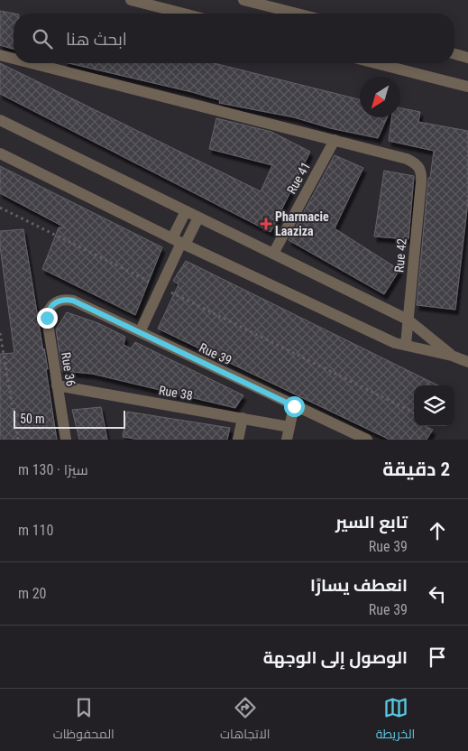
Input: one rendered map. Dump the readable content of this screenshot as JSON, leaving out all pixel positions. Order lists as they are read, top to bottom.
{
  "streets": {
    "street": [
      "Rue 41",
      "Rue 42",
      "Rue 39",
      "Rue 36",
      "Rue 38"
    ]
  },
  "crossings": [
    ["Rue 41", "Rue 42"],
    ["Rue 39", "Rue 36"],
    ["Rue 36", "Rue 38"]
  ],
  "places": {
    "health": ["Pharmacie Laaziza"]
  },
  "scale_bar": "50 m",
  "north": "bottom left",
  "page": {
    "search": "ابحث هنا",
    "scale": "50 m",
    "heading": ["2 دقيقة", "سيرًا · 130 m"],
    "list": [
      ["تابع السير", "Rue 39", "110 m"],
      ["انعطف يسارًا", "Rue 39", "20 m"],
      "الوصول إلى الوجهة"
    ],
    "nav": ["الخريطة", "الاتجاهات", "المحفوظات"]
  }
}
